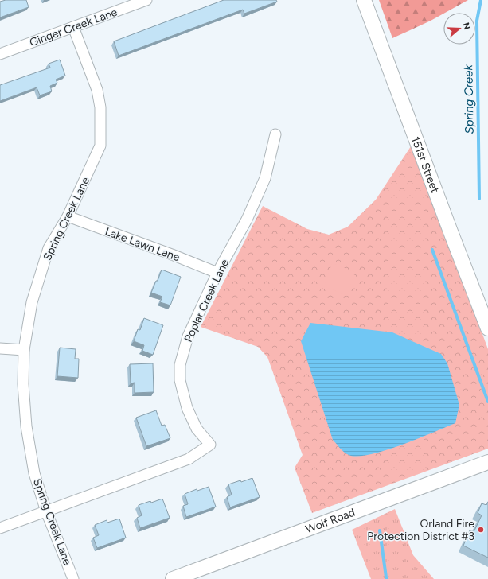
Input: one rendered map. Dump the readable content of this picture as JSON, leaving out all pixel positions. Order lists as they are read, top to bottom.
{
  "streets": {
    "street": [
      "Ginger Creek Lane",
      "151st Street",
      "Spring Creek Lane",
      "Lake Lawn Lane",
      "Poplar Creek Lane",
      "Wolf Road"
    ]
  },
  "crossings": [
    ["Ginger Creek Lane", "Spring Creek Lane"],
    ["Spring Creek Lane", "Lake Lawn Lane"],
    ["Spring Creek Lane", "Poplar Creek Lane"],
    ["Lake Lawn Lane", "Poplar Creek Lane"]
  ],
  "water": ["Spring Creek"],
  "places": ["Orland Fire Protection District #3"],
  "north": "right"
}
